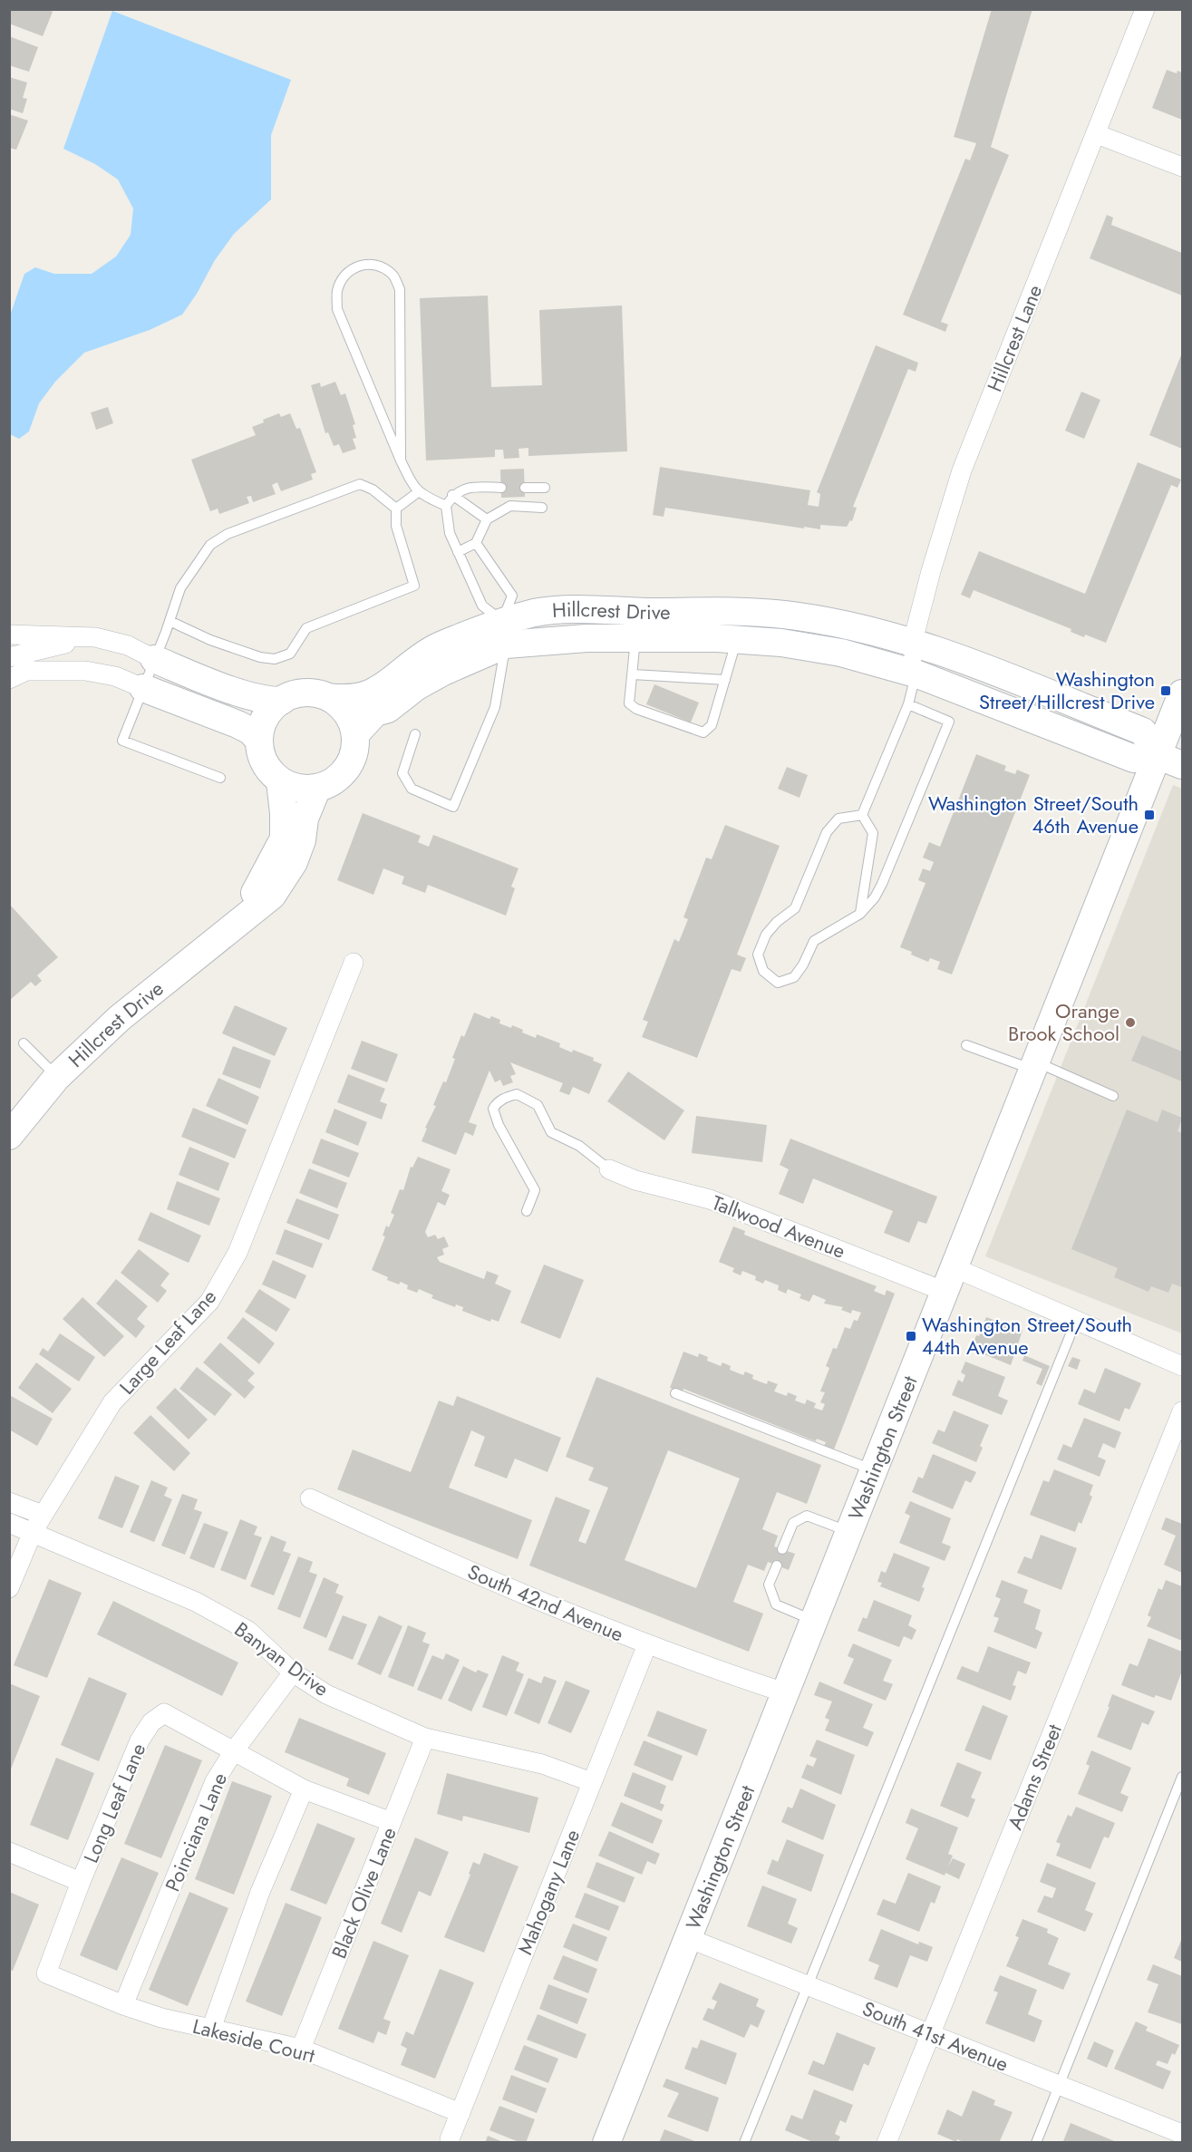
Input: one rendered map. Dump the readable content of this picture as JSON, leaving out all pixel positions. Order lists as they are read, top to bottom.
{
  "streets": {
    "street": [
      "Hillcrest Lane",
      "Hillcrest Drive",
      "Tallwood Avenue",
      "Large Leaf Lane",
      "Washington Street",
      "South 42nd Avenue",
      "Banyan Drive",
      "Adams Street",
      "Long Leaf Lane",
      "Poinciana Lane",
      "Mahogany Lane",
      "Black Olive Lane",
      "South 41st Avenue",
      "Lakeside Court"
    ]
  },
  "crossings": [
    ["Hillcrest Lane", "Hillcrest Drive"],
    ["Hillcrest Drive", "Washington Street"],
    ["Tallwood Avenue", "Washington Street"],
    ["Large Leaf Lane", "Banyan Drive"],
    ["Washington Street", "South 42nd Avenue"],
    ["Washington Street", "South 41st Avenue"],
    ["South 42nd Avenue", "Mahogany Lane"],
    ["Banyan Drive", "Poinciana Lane"],
    ["Banyan Drive", "Mahogany Lane"],
    ["Banyan Drive", "Black Olive Lane"],
    ["Adams Street", "South 41st Avenue"],
    ["Long Leaf Lane", "Poinciana Lane"],
    ["Long Leaf Lane", "Lakeside Court"],
    ["Poinciana Lane", "Lakeside Court"],
    ["Mahogany Lane", "Lakeside Court"],
    ["Black Olive Lane", "Lakeside Court"]
  ],
  "places": {
    "transit": ["Washington Street/Hillcrest Drive", "Washington Street/South 46th Avenue", "Washington Street/South 44th Avenue"],
    "other": ["Orange Brook School"]
  }
}
